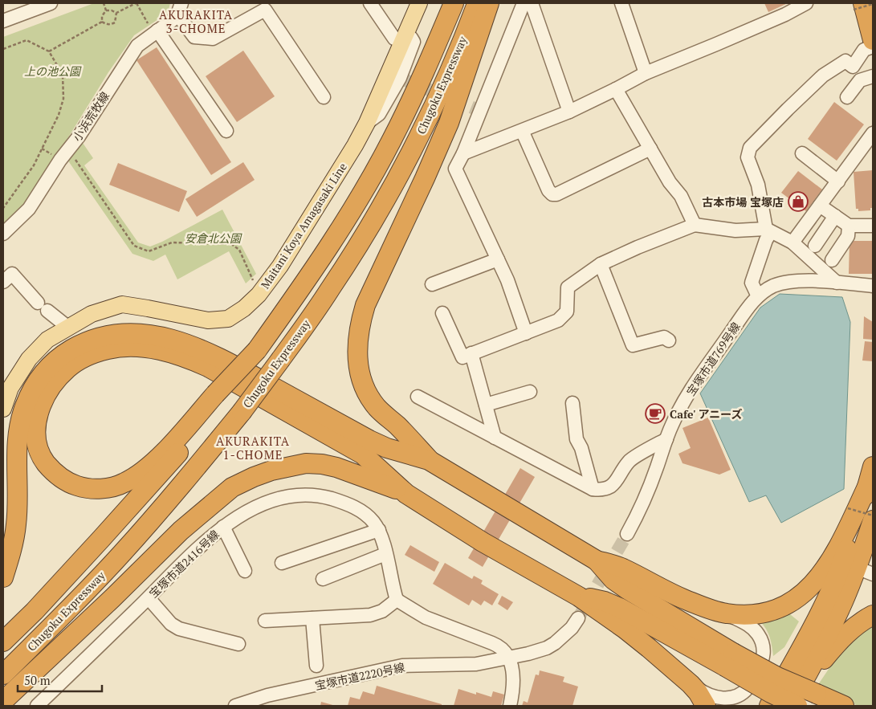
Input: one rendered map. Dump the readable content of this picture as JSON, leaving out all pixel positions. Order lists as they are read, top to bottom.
{
  "streets": {
    "highway": ["Chugoku Expressway"],
    "main road": ["Maitani Koya Amagasaki Line"],
    "street": [
      "小浜荒牧線",
      "宝塚市道769号線",
      "宝塚市道2416号線",
      "宝塚市道2220号線"
    ]
  },
  "districts": ["AKURAKITA 3-CHOME", "AKURAKITA 1-CHOME"],
  "parks": ["上の池公園", "安倉北公園"],
  "places": {
    "shop": ["古本市場 宝塚店"],
    "cafe": ["Cafe' アニーズ"]
  },
  "scale_bar": "50 m"
}
